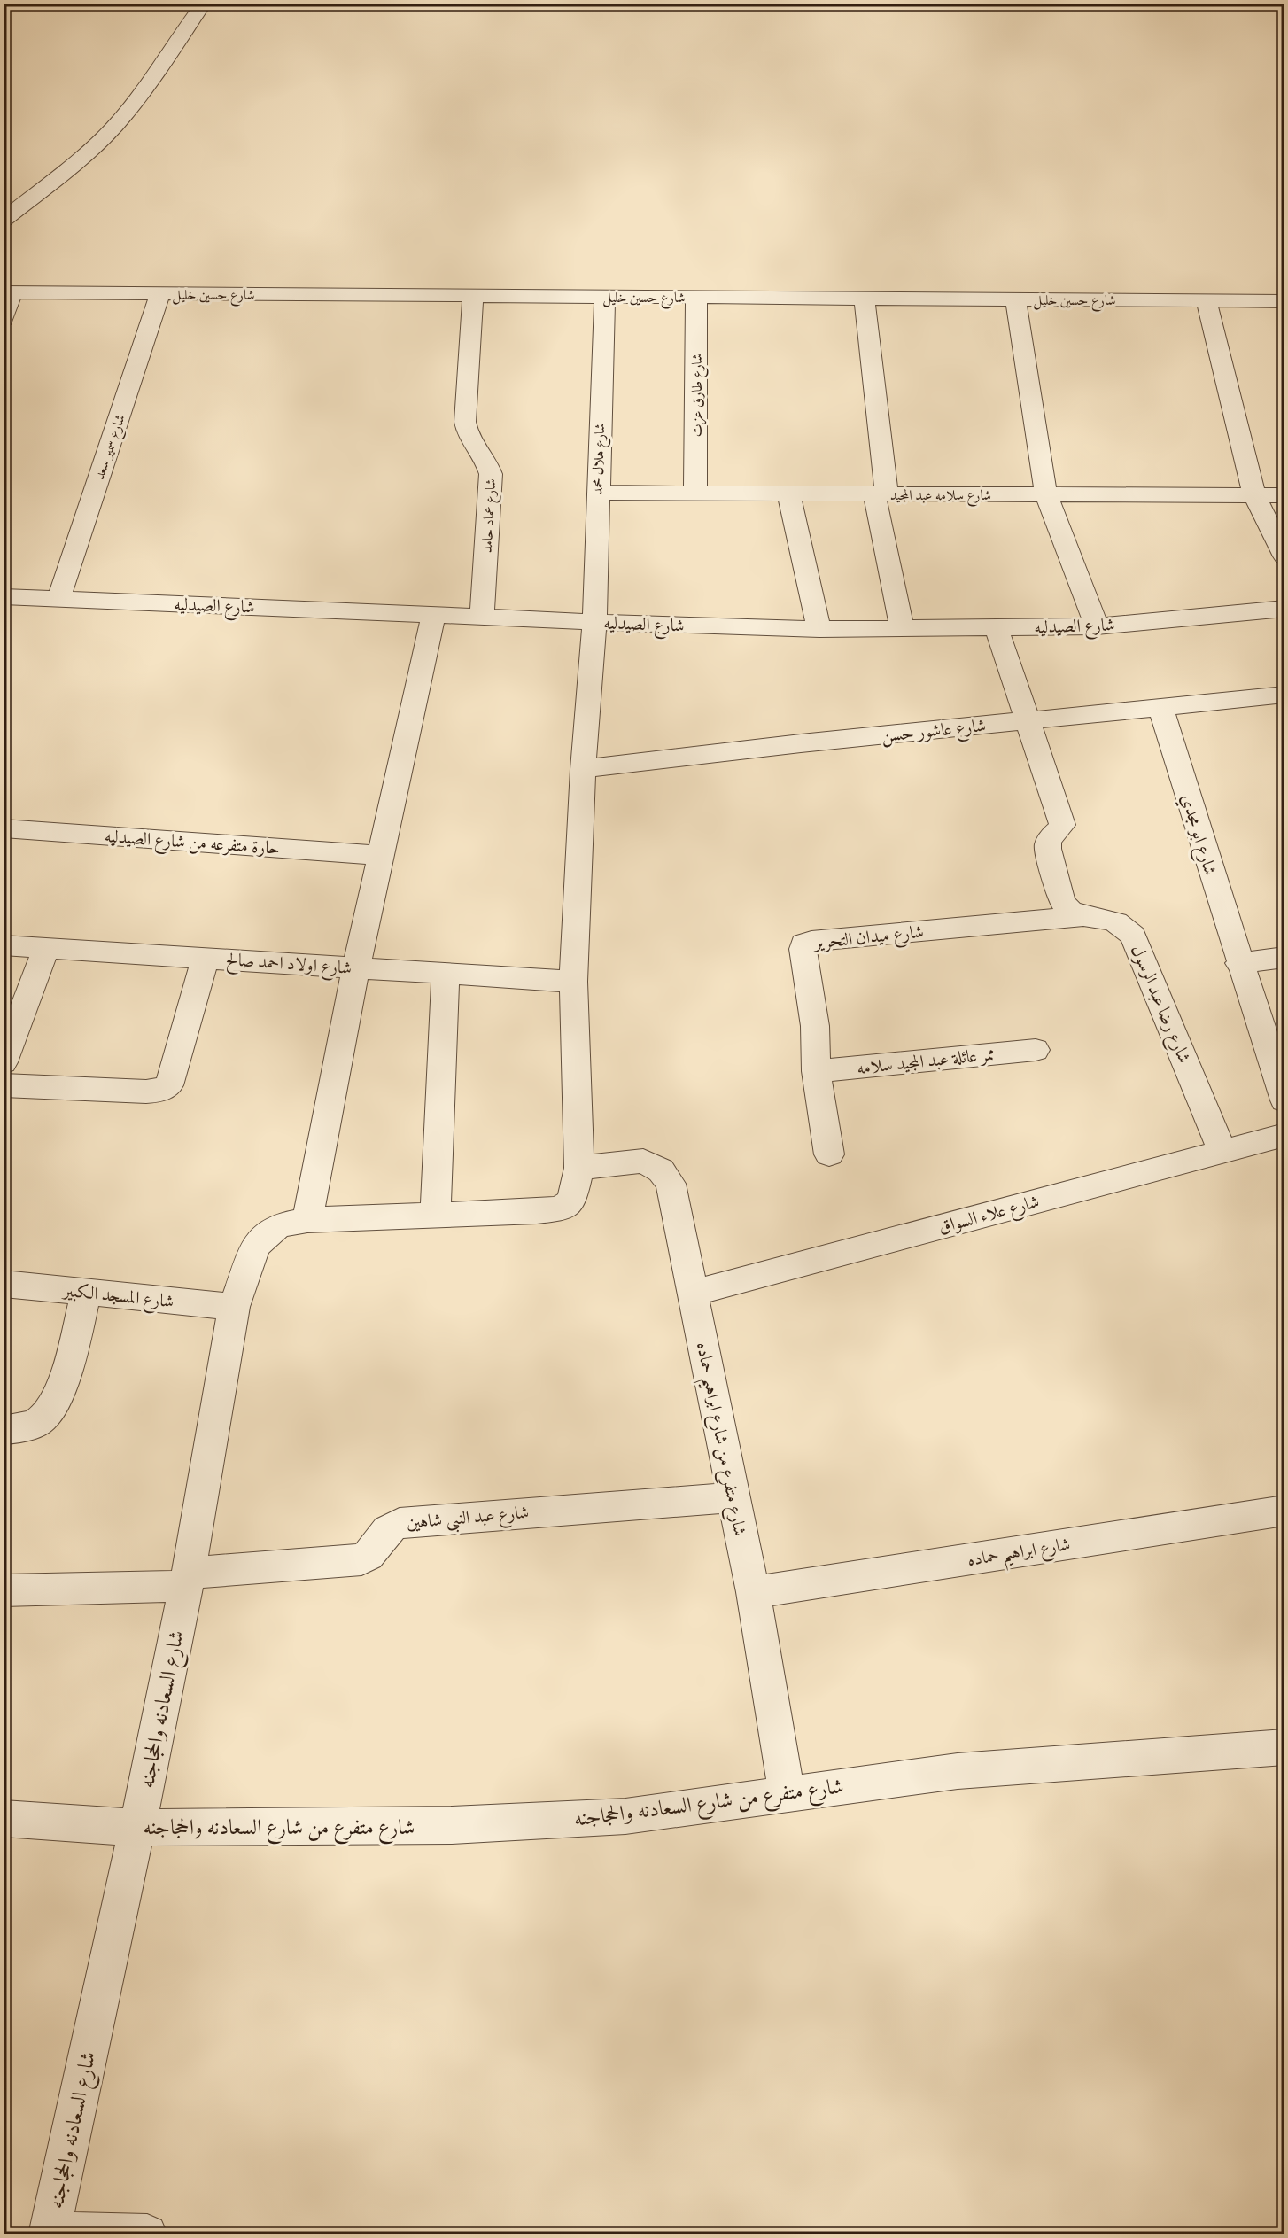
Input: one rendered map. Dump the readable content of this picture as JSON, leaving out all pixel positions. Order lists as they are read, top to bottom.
{
  "streets": {
    "street": [
      "شارع حسين خليل",
      "شارع طارق عزت",
      "شارع سمير سعد",
      "شارع هلال محمد",
      "شارع سلامه عبد المجيد",
      "شارع عماد حامد",
      "شارع الصيدليه",
      "شارع عاشور حسن",
      "شارع ابو مجدي",
      "حارة متفرعه من شارع الصيدليه",
      "شارع ميدان التحرير",
      "شارع اولاد احمد صالح",
      "شارع رضا عبد الرسول",
      "ممر عائلة عبد المجيد سلامه",
      "شارع علاء السواق",
      "شارع المسجد الكبير",
      "شارع متفرع من شارع ابراهيم حماده",
      "شارع عبد النبى شاهين",
      "شارع ابراهيم حماده",
      "شارع السعادنه والحجاجنه",
      "شارع متفرع من شارع السعادنه والحجاجنه"
    ]
  },
  "crossings": [
    ["شارع حسين خليل", "شارع طارق عزت"],
    ["شارع حسين خليل", "شارع سمير سعد"],
    ["شارع حسين خليل", "شارع هلال محمد"],
    ["شارع حسين خليل", "شارع عماد حامد"],
    ["شارع طارق عزت", "شارع سلامه عبد المجيد"],
    ["شارع سمير سعد", "شارع الصيدليه"],
    ["شارع هلال محمد", "شارع سلامه عبد المجيد"],
    ["شارع هلال محمد", "شارع الصيدليه"],
    ["شارع هلال محمد", "شارع عاشور حسن"],
    ["شارع هلال محمد", "شارع اولاد احمد صالح"],
    ["شارع هلال محمد", "شارع متفرع من شارع ابراهيم حماده"],
    ["شارع هلال محمد", "شارع السعادنه والحجاجنه"],
    ["شارع عماد حامد", "شارع الصيدليه"],
    ["شارع الصيدليه", "شارع رضا عبد الرسول"],
    ["شارع عاشور حسن", "شارع ابو مجدي"],
    ["شارع عاشور حسن", "شارع رضا عبد الرسول"],
    ["شارع ميدان التحرير", "شارع رضا عبد الرسول"],
    ["شارع ميدان التحرير", "ممر عائلة عبد المجيد سلامه"],
    ["شارع رضا عبد الرسول", "شارع علاء السواق"],
    ["شارع علاء السواق", "شارع متفرع من شارع ابراهيم حماده"],
    ["شارع المسجد الكبير", "شارع السعادنه والحجاجنه"],
    ["شارع متفرع من شارع ابراهيم حماده", "شارع عبد النبى شاهين"],
    ["شارع متفرع من شارع ابراهيم حماده", "شارع ابراهيم حماده"],
    ["شارع متفرع من شارع ابراهيم حماده", "شارع السعادنه والحجاجنه"],
    ["شارع متفرع من شارع ابراهيم حماده", "شارع متفرع من شارع السعادنه والحجاجنه"],
    ["شارع عبد النبى شاهين", "شارع السعادنه والحجاجنه"],
    ["شارع السعادنه والحجاجنه", "شارع متفرع من شارع السعادنه والحجاجنه"]
  ]
}
